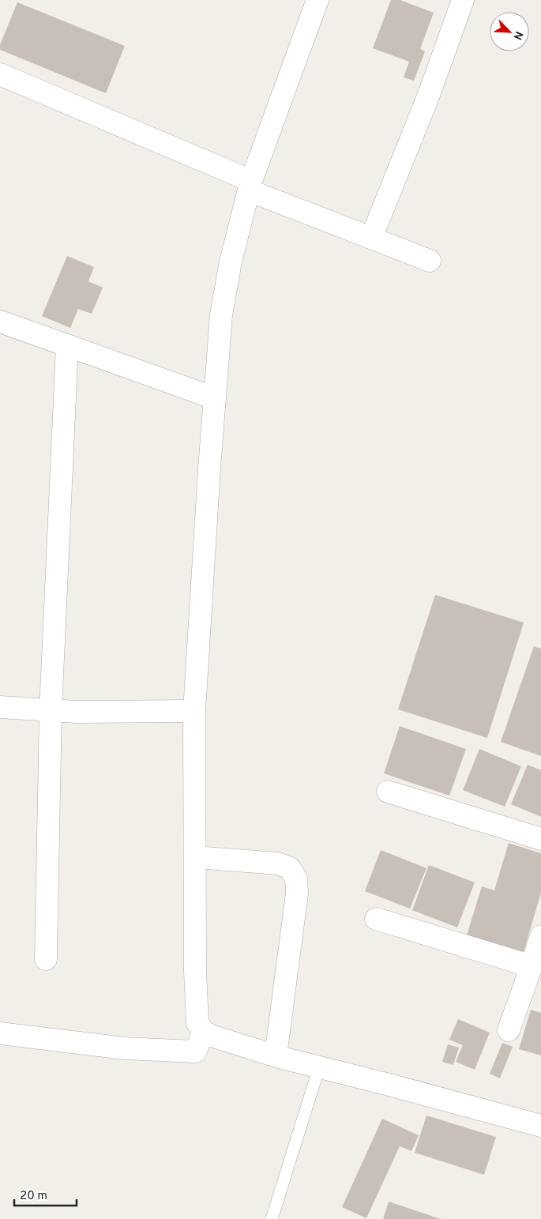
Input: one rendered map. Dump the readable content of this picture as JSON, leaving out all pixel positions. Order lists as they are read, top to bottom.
{
  "scale_bar": "20 m",
  "north": "bottom right"
}
